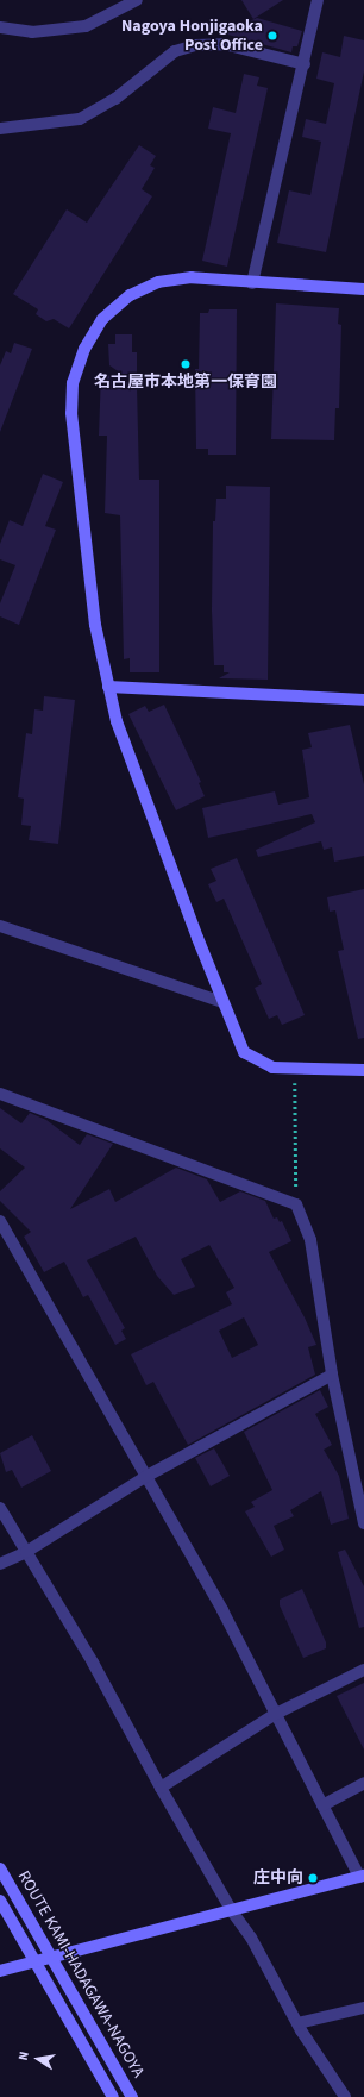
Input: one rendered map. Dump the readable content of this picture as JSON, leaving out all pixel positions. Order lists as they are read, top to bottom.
{
  "streets": {
    "street": ["ROUTE KAMI-HADAGAWA-NAGOYA"]
  },
  "places": ["Nagoya Honjigaoka Post Office", "名古屋市本地第一保育園", "庄中向"],
  "north": "left"
}
